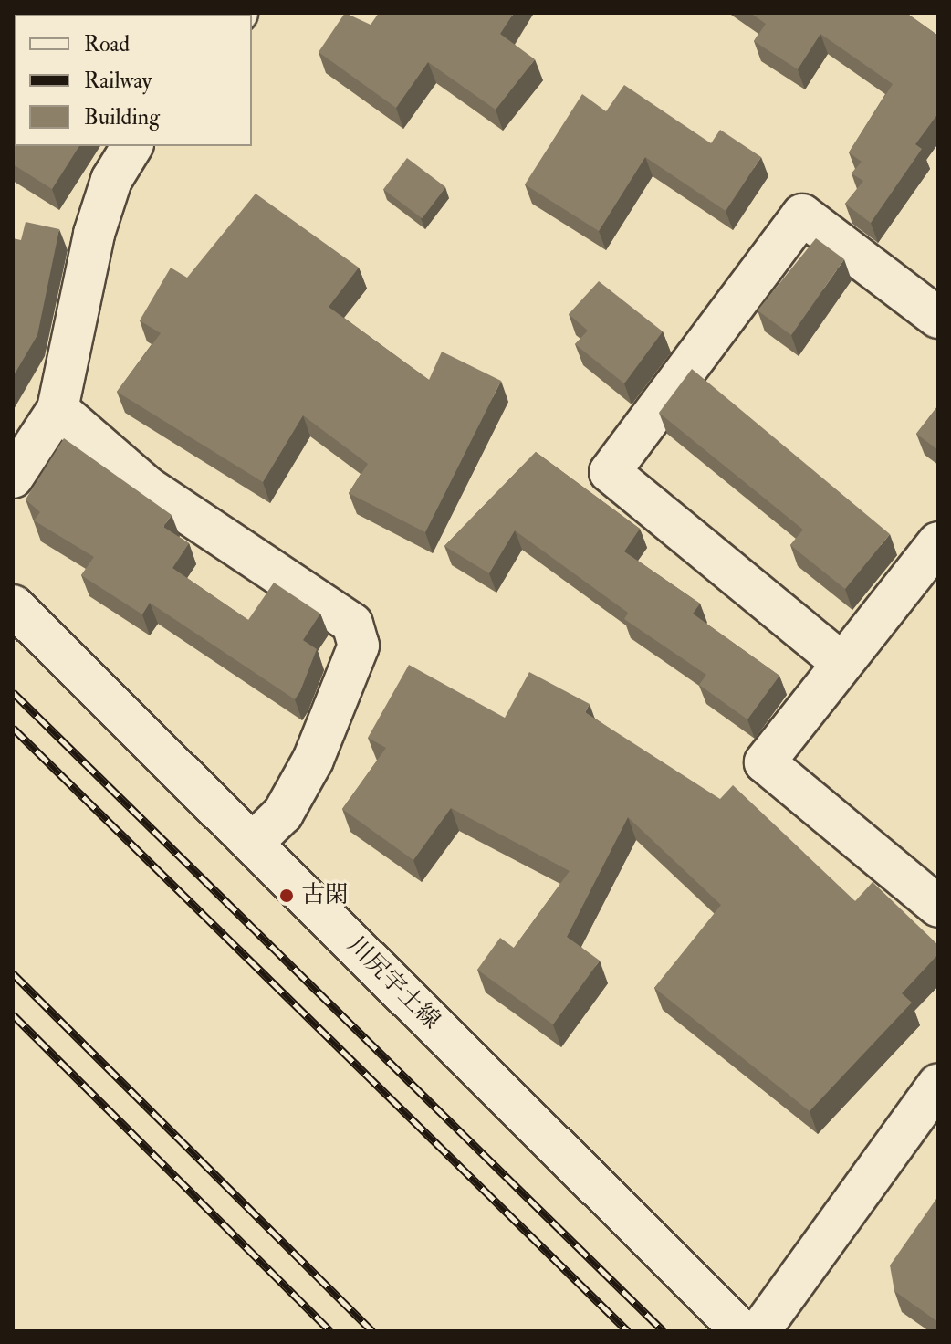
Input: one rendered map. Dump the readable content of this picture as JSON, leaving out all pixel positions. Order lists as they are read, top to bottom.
{
  "streets": {
    "street": ["川尻宇土線"]
  },
  "places": ["古閑"],
  "legend": ["Road", "Railway", "Building"]
}
